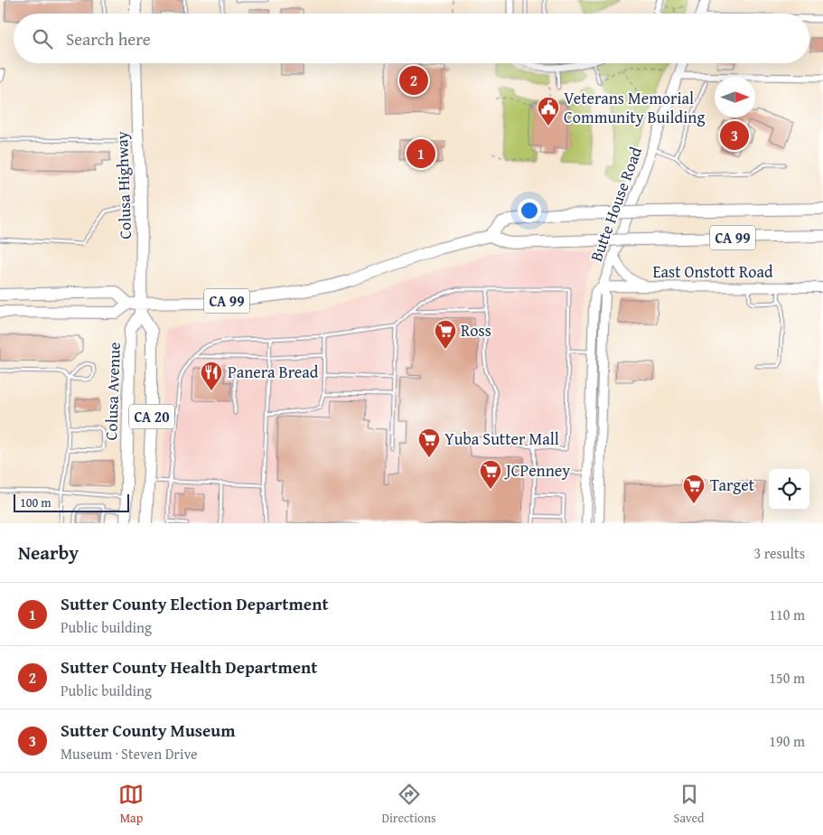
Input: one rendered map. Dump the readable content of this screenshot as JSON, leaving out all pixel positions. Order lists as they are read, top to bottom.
{
  "streets": {
    "highway": [
      "Colusa Highway",
      "CA 99",
      "Colusa Avenue",
      "CA 20"
    ],
    "main road": ["Butte House Road", "East Onstott Road"]
  },
  "crossings": [
    ["Colusa Highway", "CA 99"],
    ["Colusa Highway", "Colusa Avenue"],
    ["Colusa Highway", "CA 20"],
    ["Butte House Road", "East Onstott Road"],
    ["CA 99", "Colusa Avenue"],
    ["CA 99", "CA 20"],
    ["Colusa Avenue", "CA 20"]
  ],
  "places": {
    "public building": ["Veterans Memorial Community Building"],
    "supermarket": [
      "Ross",
      "Yuba Sutter Mall",
      "JCPenney",
      "Target"
    ],
    "restaurant": ["Panera Bread"]
  },
  "scale_bar": "100 m",
  "north": "right",
  "page": {
    "search": "Search here",
    "pins": ["2", "3", "1"],
    "scale": "100 m",
    "heading": ["Nearby", "3 results"],
    "list": [
      {
        "mark": "1",
        "name": "Sutter County Election Department",
        "note": "Public building",
        "value": "110 m"
      },
      {
        "mark": "2",
        "name": "Sutter County Health Department",
        "note": "Public building",
        "value": "150 m"
      },
      {
        "mark": "3",
        "name": "Sutter County Museum",
        "note": "Museum · Steven Drive",
        "value": "190 m"
      }
    ],
    "nav": ["Map", "Directions", "Saved"]
  }
}
